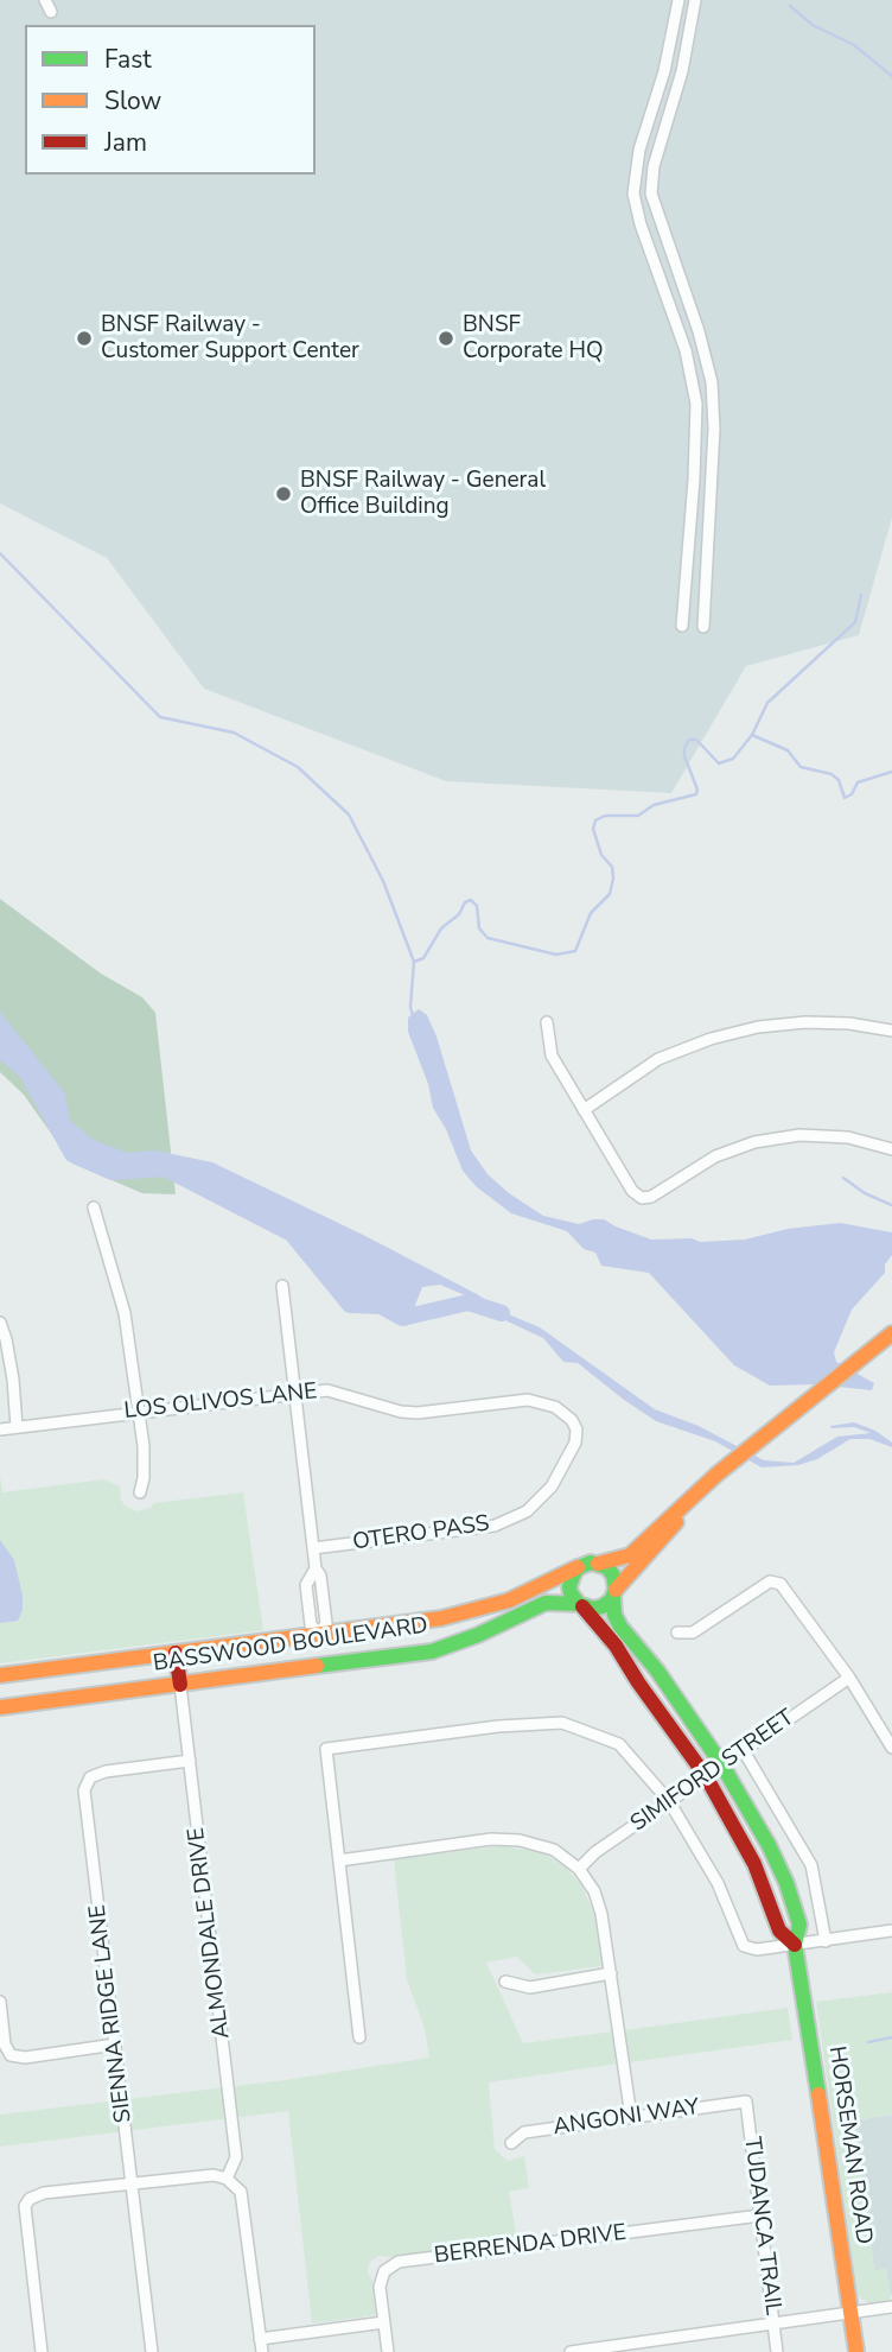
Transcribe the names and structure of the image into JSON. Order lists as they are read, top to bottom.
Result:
{
  "streets": {
    "main road": ["BASSWOOD BOULEVARD", "HORSEMAN ROAD"],
    "street": [
      "LOS OLIVOS LANE",
      "OTERO PASS",
      "SIMIFORD STREET",
      "ALMONDALE DRIVE",
      "SIENNA RIDGE LANE",
      "ANGONI WAY",
      "TUDANCA TRAIL",
      "BERRENDA DRIVE"
    ]
  },
  "crossings": [
    ["LOS OLIVOS LANE", "OTERO PASS"],
    ["BASSWOOD BOULEVARD", "ALMONDALE DRIVE"],
    ["BASSWOOD BOULEVARD", "HORSEMAN ROAD"],
    ["SIMIFORD STREET", "HORSEMAN ROAD"],
    ["ALMONDALE DRIVE", "SIENNA RIDGE LANE"],
    ["ANGONI WAY", "TUDANCA TRAIL"],
    ["TUDANCA TRAIL", "BERRENDA DRIVE"]
  ],
  "places": ["BNSF Railway - Customer Support Center", "BNSF Corporate HQ", "BNSF Railway - General Office Building"],
  "legend": ["Fast", "Slow", "Jam"]
}
